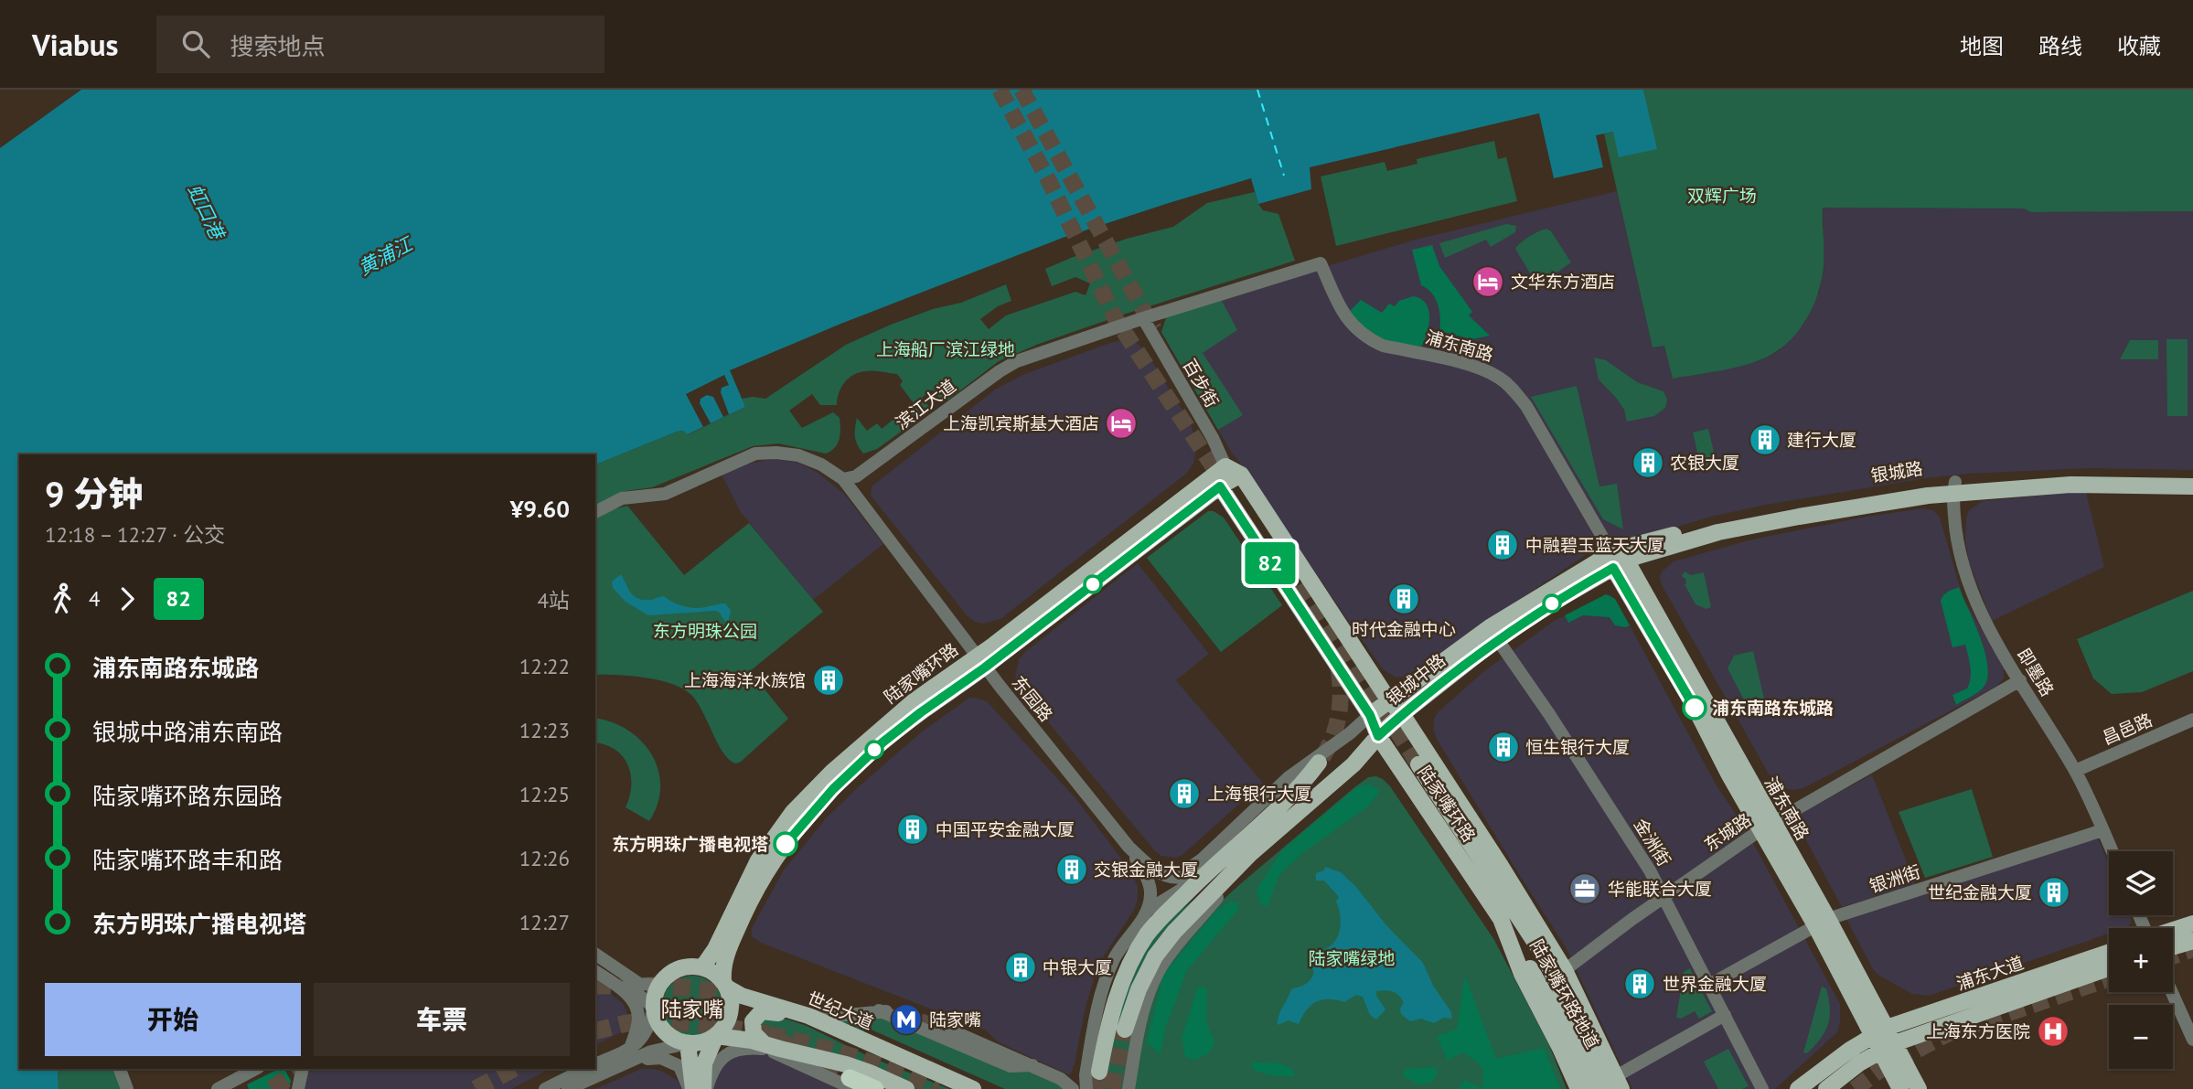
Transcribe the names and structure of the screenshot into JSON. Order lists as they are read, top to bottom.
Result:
{
  "streets": {
    "main road": [
      "浦东南路",
      "银城路",
      "陆家嘴环路",
      "银城中路",
      "浦东大道",
      "陆家嘴环路地道",
      "世纪大道"
    ],
    "street": [
      "百步街",
      "滨江大道",
      "即墨路",
      "东园路",
      "昌邑路",
      "东城路",
      "金洲街",
      "银洲街"
    ]
  },
  "crossings": [
    ["浦东南路", "滨江大道"],
    ["浦东南路", "银城路"],
    ["浦东南路", "银城中路"],
    ["浦东南路", "东城路"],
    ["浦东南路", "银洲街"],
    ["浦东南路", "浦东大道"],
    ["百步街", "滨江大道"],
    ["百步街", "陆家嘴环路"],
    ["滨江大道", "东园路"],
    ["银城路", "即墨路"],
    ["银城路", "银城中路"],
    ["即墨路", "昌邑路"],
    ["即墨路", "东城路"],
    ["即墨路", "银洲街"],
    ["陆家嘴环路", "银城中路"],
    ["陆家嘴环路", "东园路"],
    ["陆家嘴环路", "东城路"],
    ["陆家嘴环路", "陆家嘴环路地道"],
    ["陆家嘴环路", "世纪大道"],
    ["银城中路", "金洲街"],
    ["东城路", "金洲街"],
    ["金洲街", "银洲街"]
  ],
  "districts": ["陆家嘴"],
  "water": ["虹口港", "黄浦江"],
  "parks": [
    "双辉广场",
    "上海船厂滨江绿地",
    "东方明珠公园",
    "陆家嘴绿地"
  ],
  "places": {
    "hotel": ["文华东方酒店", "上海凯宾斯基大酒店"],
    "building": [
      "建行大厦",
      "农银大厦",
      "中融碧玉蓝天大厦",
      "时代金融中心",
      "上海海洋水族馆",
      "恒生银行大厦",
      "上海银行大厦",
      "中国平安金融大厦",
      "交银金融大厦",
      "世纪金融大厦",
      "中银大厦",
      "世界金融大厦"
    ],
    "other": ["浦东南路东城路", "东方明珠广播电视塔"],
    "office": ["华能联合大厦"],
    "metro station": ["陆家嘴"],
    "hospital": ["上海东方医院"]
  },
  "lines": ["bus line 82"],
  "page": {
    "header": "Viabus",
    "search": "搜索地点",
    "nav": ["地图", "路线", "收藏"],
    "on_map": "82",
    "heading": ["9 分钟", "12:18 – 12:27 · 公交", "¥9.60"],
    "legs": ["4", "82", "4站"],
    "list": [
      {
        "name": "浦东南路东城路",
        "value": "12:22"
      },
      {
        "name": "银城中路浦东南路",
        "value": "12:23"
      },
      {
        "name": "陆家嘴环路东园路",
        "value": "12:25"
      },
      {
        "name": "陆家嘴环路丰和路",
        "value": "12:26"
      },
      {
        "name": "东方明珠广播电视塔",
        "value": "12:27"
      }
    ],
    "map_buttons": ["+", "−"],
    "buttons": ["开始", "车票"]
  }
}
